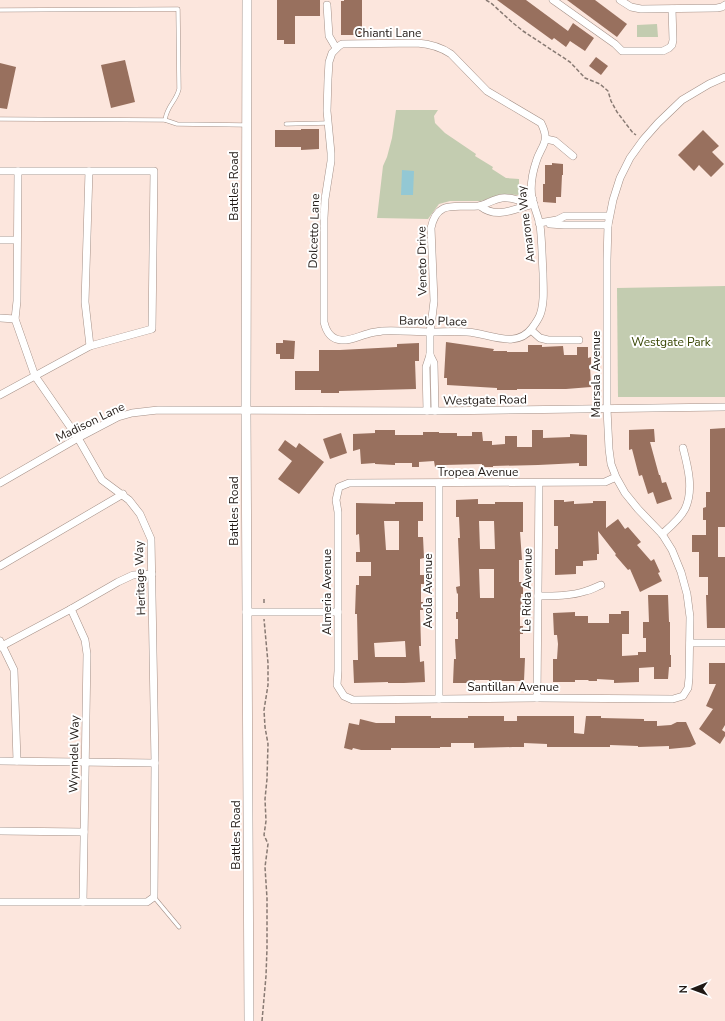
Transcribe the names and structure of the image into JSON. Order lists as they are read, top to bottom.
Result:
{
  "streets": {
    "street": [
      "Chianti Lane",
      "Battles Road",
      "Amarone Way",
      "Dolcetto Lane",
      "Veneto Drive",
      "Barolo Place",
      "Marsala Avenue",
      "Westgate Road",
      "Madison Lane",
      "Tropea Avenue",
      "Heritage Way",
      "Le Rida Avenue",
      "Avola Avenue",
      "Almeria Avenue",
      "Santillan Avenue",
      "Wynndel Way"
    ]
  },
  "crossings": [
    ["Chianti Lane", "Amarone Way"],
    ["Chianti Lane", "Dolcetto Lane"],
    ["Battles Road", "Westgate Road"],
    ["Battles Road", "Madison Lane"],
    ["Amarone Way", "Veneto Drive"],
    ["Amarone Way", "Barolo Place"],
    ["Dolcetto Lane", "Barolo Place"],
    ["Veneto Drive", "Barolo Place"],
    ["Veneto Drive", "Westgate Road"],
    ["Marsala Avenue", "Westgate Road"],
    ["Marsala Avenue", "Tropea Avenue"],
    ["Marsala Avenue", "Santillan Avenue"],
    ["Westgate Road", "Madison Lane"],
    ["Madison Lane", "Heritage Way"],
    ["Tropea Avenue", "Le Rida Avenue"],
    ["Tropea Avenue", "Avola Avenue"],
    ["Tropea Avenue", "Almeria Avenue"],
    ["Le Rida Avenue", "Santillan Avenue"],
    ["Avola Avenue", "Santillan Avenue"],
    ["Almeria Avenue", "Santillan Avenue"]
  ],
  "parks": ["Westgate Park"],
  "north": "left"
}
